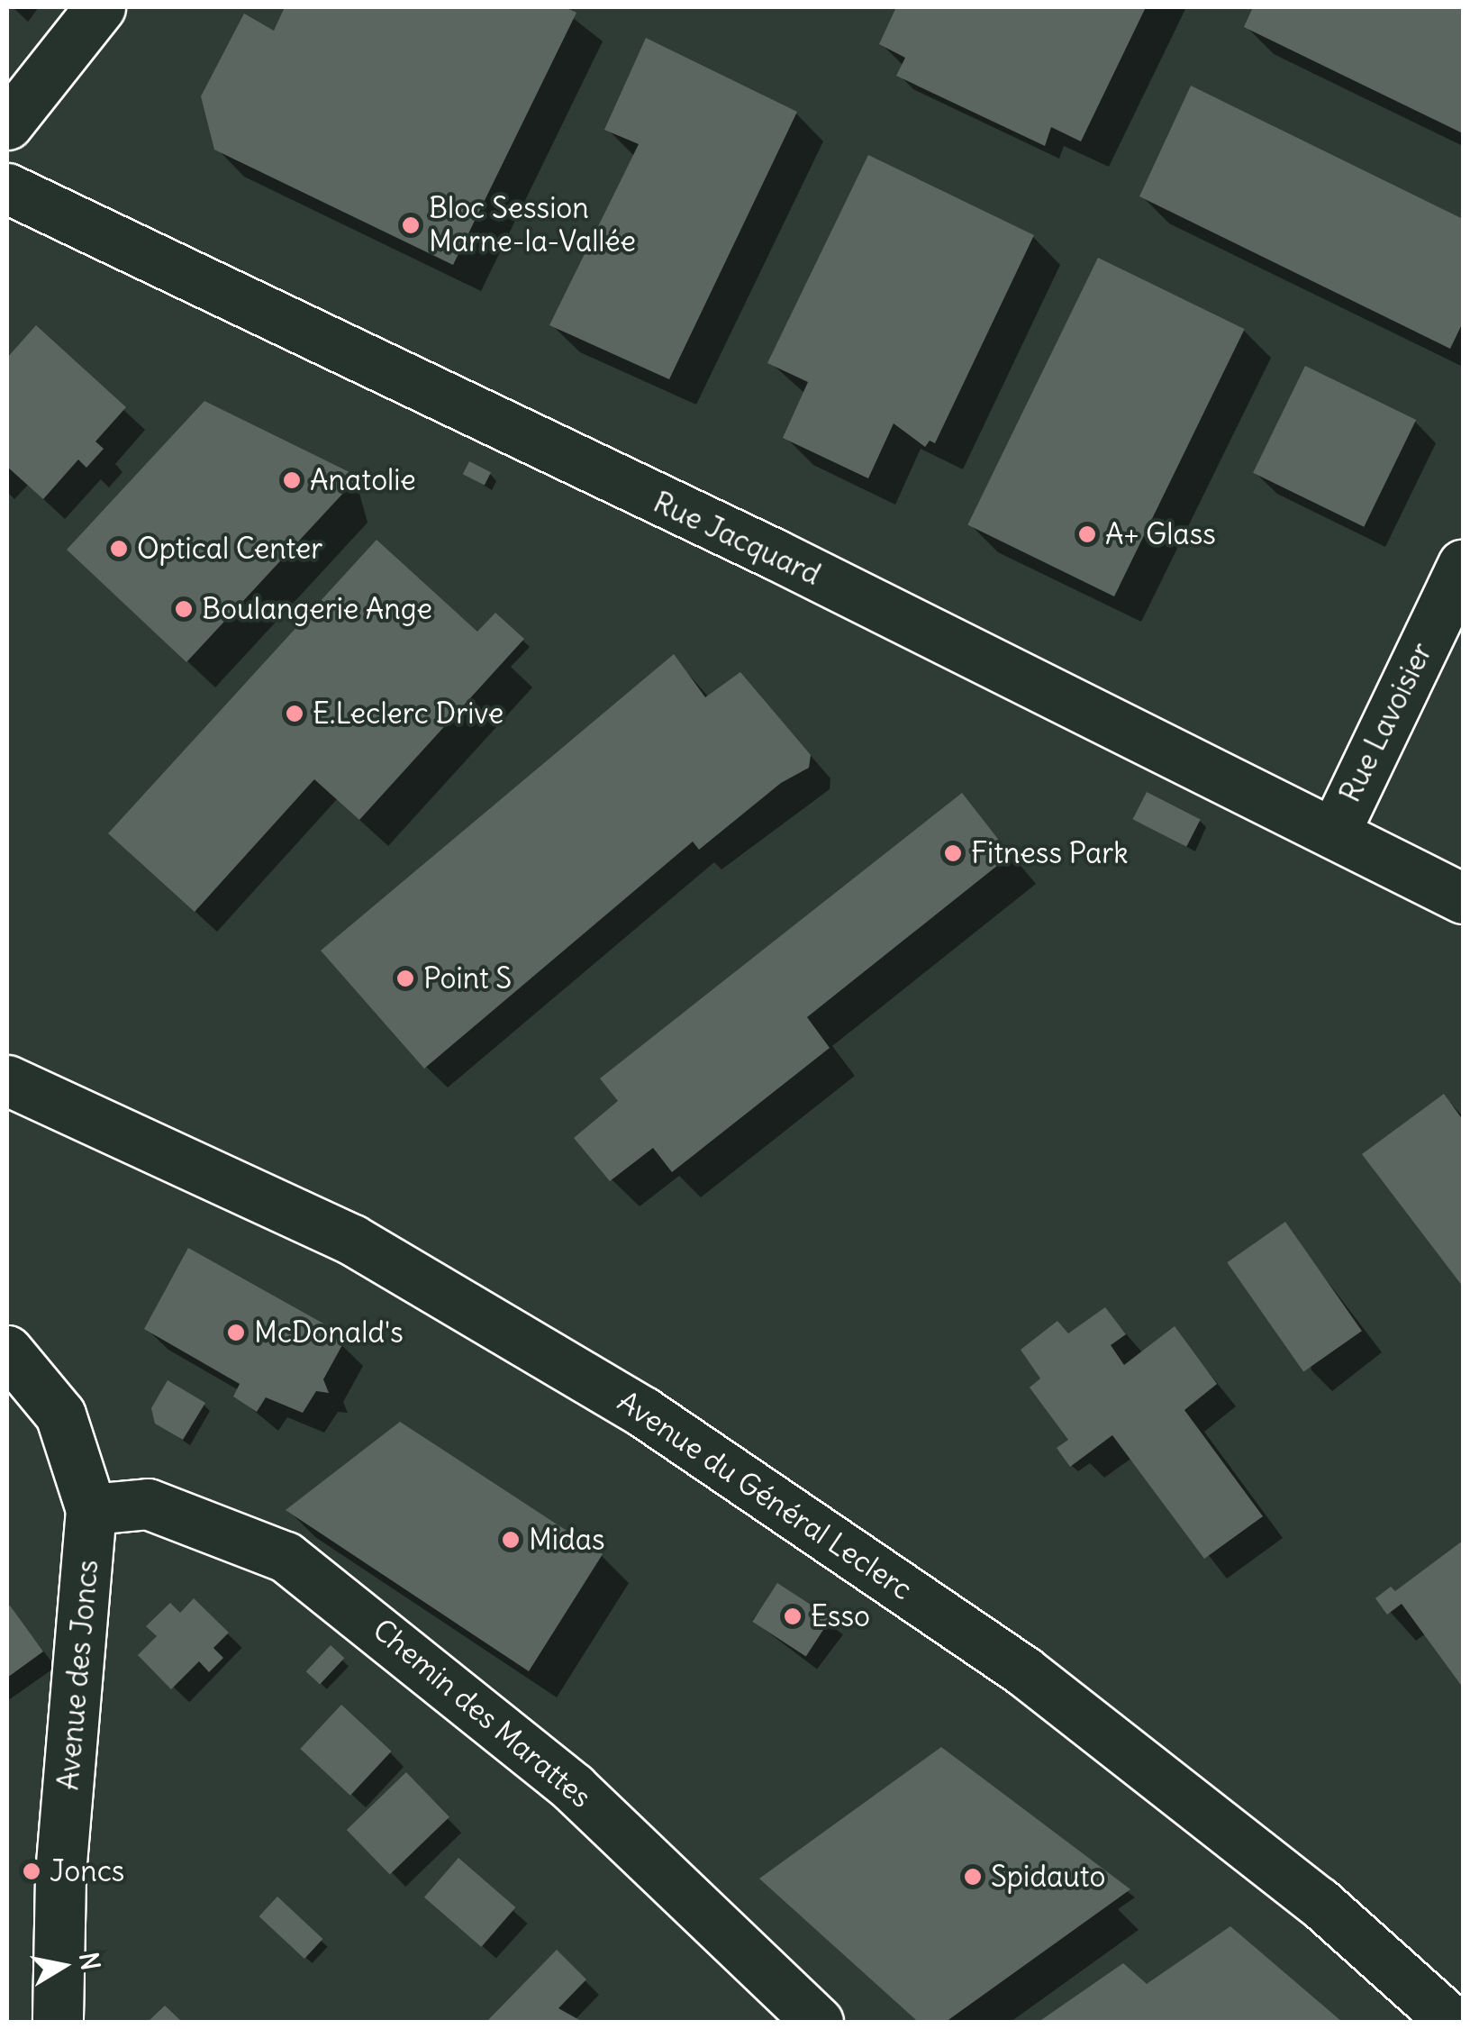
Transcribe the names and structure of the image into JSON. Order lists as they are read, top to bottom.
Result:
{
  "streets": {
    "street": [
      "Rue Jacquard",
      "Rue Lavoisier",
      "Avenue du Général Leclerc",
      "Avenue des Joncs",
      "Chemin des Marattes"
    ]
  },
  "crossings": [
    ["Rue Jacquard", "Rue Lavoisier"],
    ["Avenue des Joncs", "Chemin des Marattes"]
  ],
  "places": [
    "Bloc Session Marne-la-Vallée",
    "Anatolie",
    "A+ Glass",
    "Optical Center",
    "Boulangerie Ange",
    "E.Leclerc Drive",
    "Fitness Park",
    "Point S",
    "McDonald's",
    "Midas",
    "Esso",
    "Joncs",
    "Spidauto"
  ],
  "north": "right"
}
